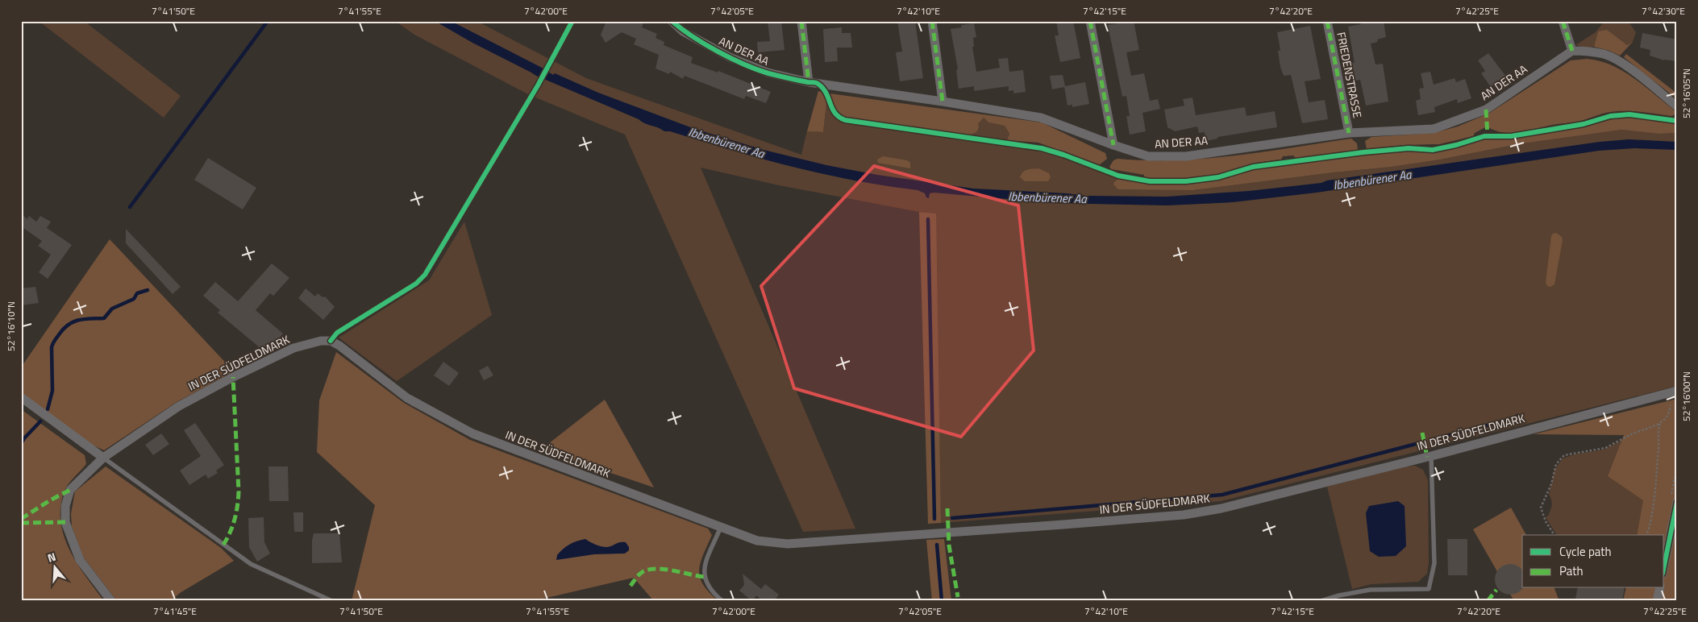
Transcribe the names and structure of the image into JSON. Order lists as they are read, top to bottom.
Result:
{
  "streets": {
    "street": ["AN DER AA", "FRIEDENSTRASSE", "IN DER SÜDFELDMARK"]
  },
  "crossings": [
    ["AN DER AA", "FRIEDENSTRASSE"]
  ],
  "water": ["Ibbenbürener Aa"],
  "legend": ["Cycle path", "Path"],
  "north": "top",
  "coordinates": [
    "7°41'50\"E",
    "7°41'55\"E",
    "7°42'00\"E",
    "7°42'05\"E",
    "7°42'10\"E",
    "7°42'15\"E",
    "7°42'20\"E",
    "7°42'25\"E",
    "7°42'30\"E",
    "52°16'05\"N",
    "52°16'10\"N",
    "52°16'00\"N",
    "7°41'45\"E"
  ]
}
